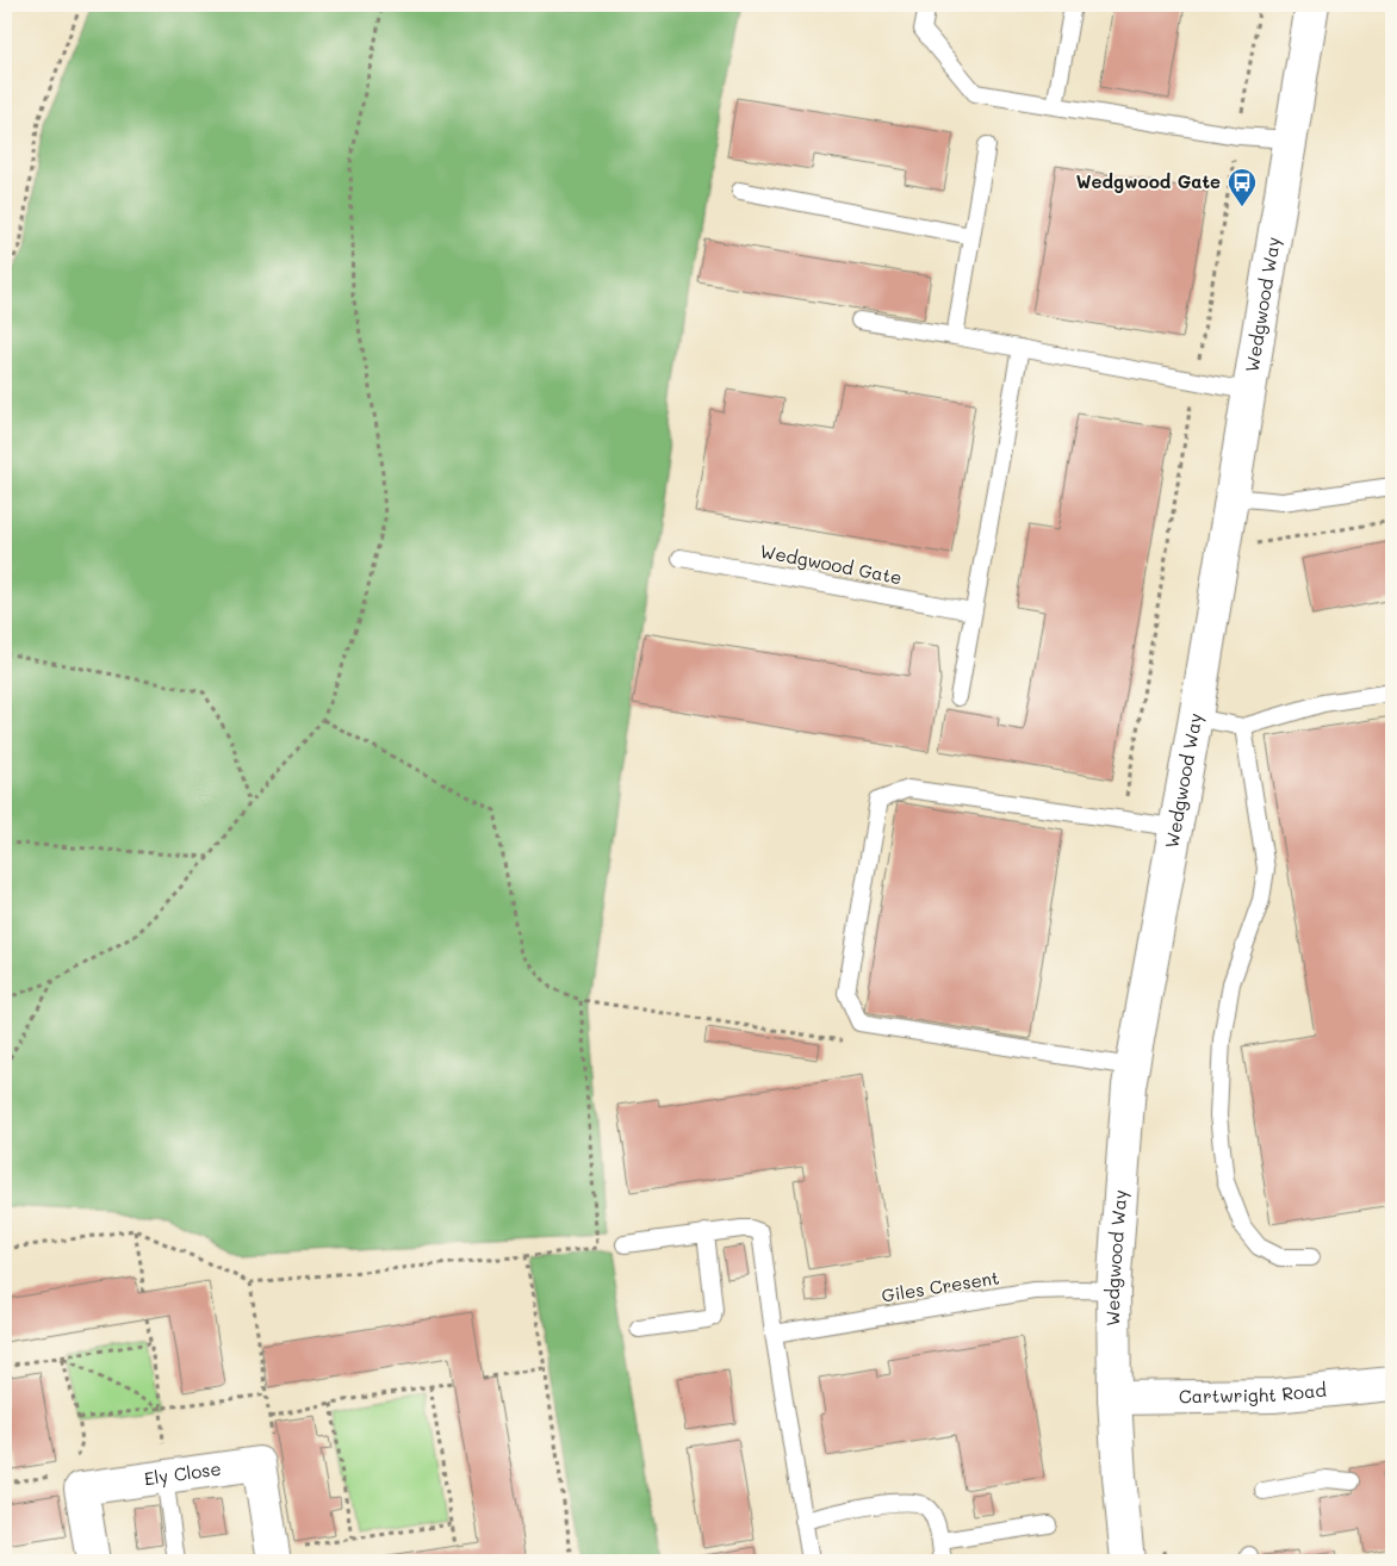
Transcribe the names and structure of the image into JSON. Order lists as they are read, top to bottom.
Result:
{
  "streets": {
    "street": ["Wedgwood Way", "Cartwright Road", "Ely Close"],
    "lane": ["Wedgwood Gate", "Giles Cresent"]
  },
  "crossings": [
    ["Wedgwood Way", "Giles Cresent"],
    ["Wedgwood Way", "Cartwright Road"]
  ],
  "places": {
    "bus stop": ["Wedgwood Gate"]
  }
}
